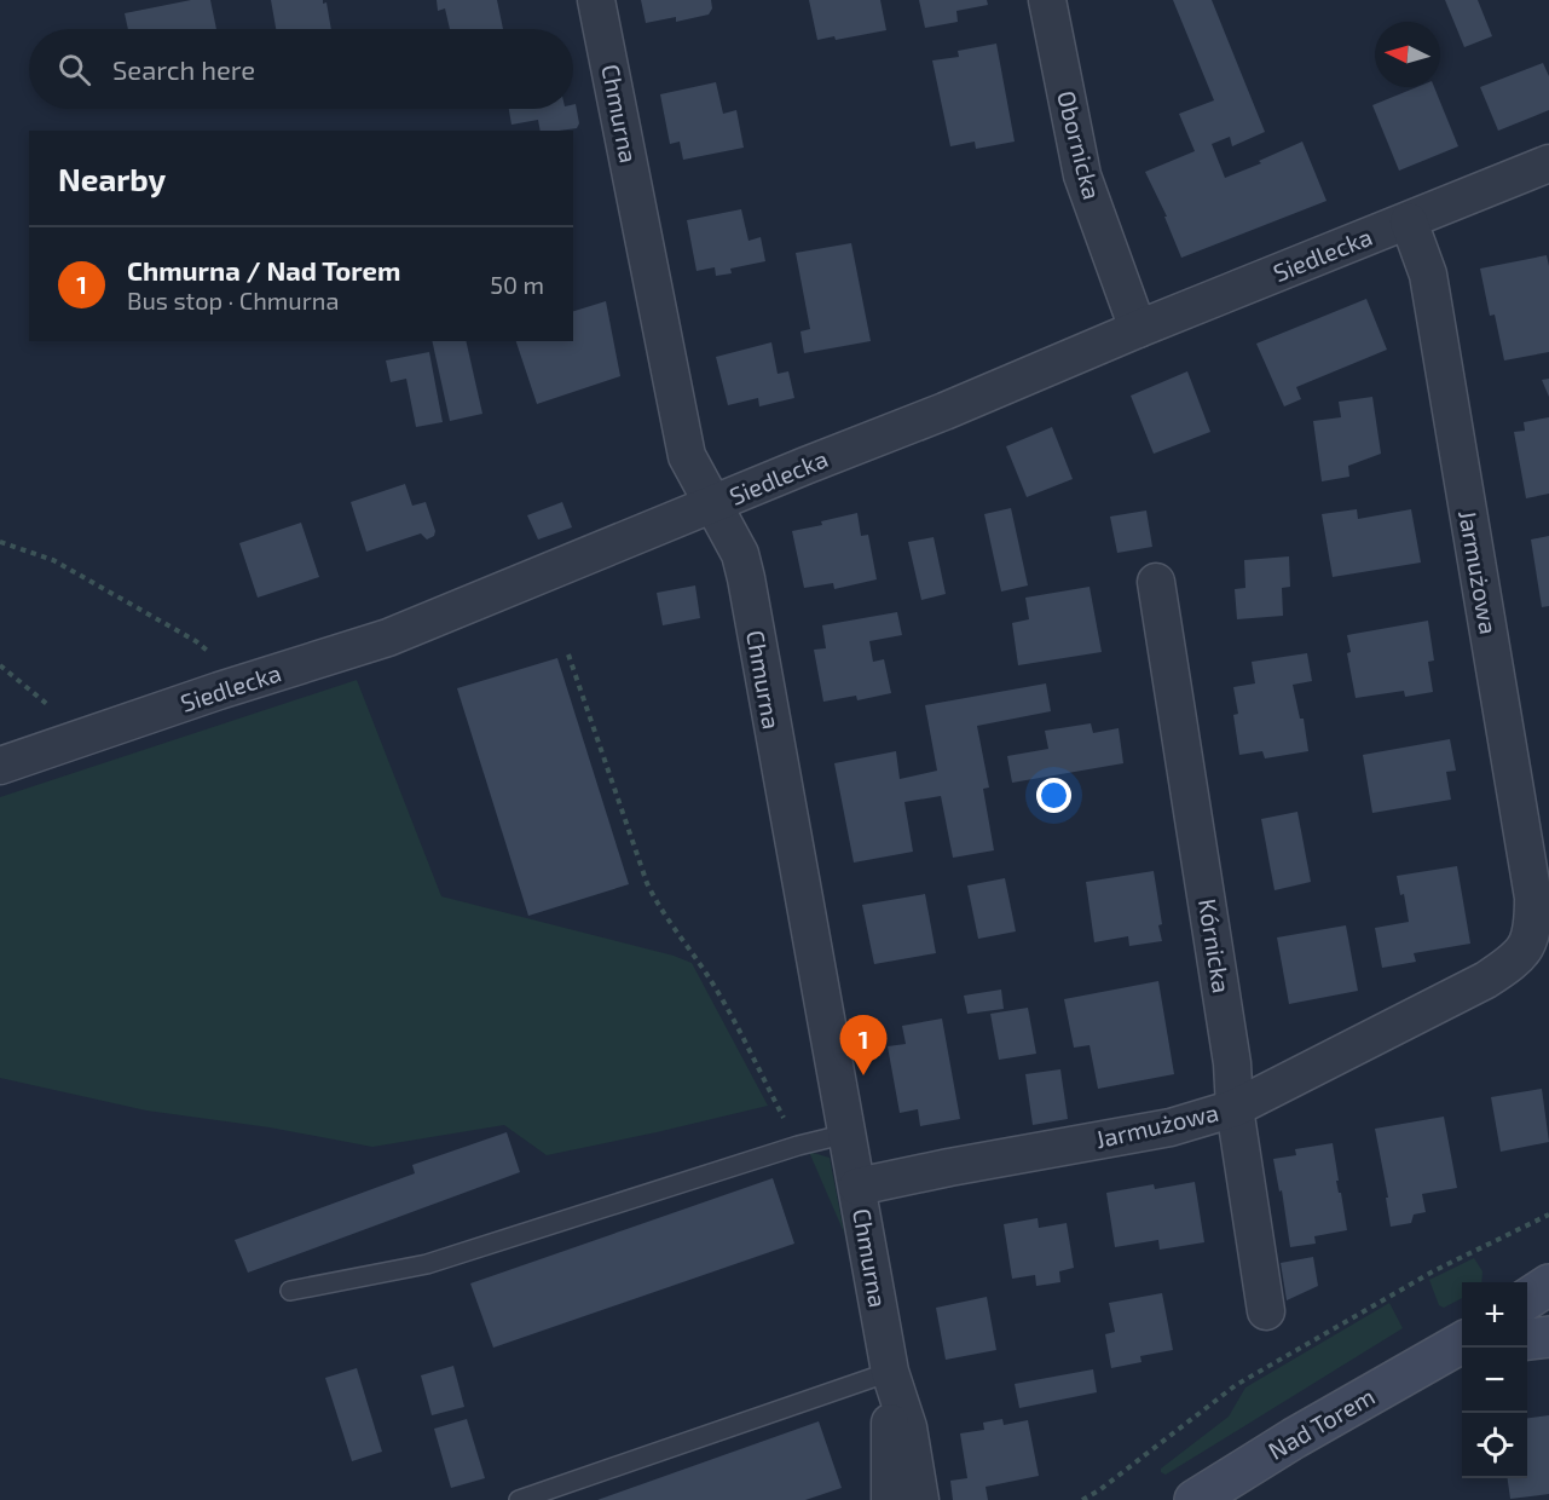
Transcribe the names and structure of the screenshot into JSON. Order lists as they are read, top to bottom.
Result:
{
  "streets": {
    "main road": ["Nad Torem"],
    "street": [
      "Chmurna",
      "Obornicka",
      "Siedlecka",
      "Jarmużowa",
      "Kórnicka"
    ]
  },
  "crossings": [
    ["Chmurna", "Siedlecka"],
    ["Chmurna", "Jarmużowa"],
    ["Obornicka", "Siedlecka"],
    ["Siedlecka", "Jarmużowa"],
    ["Jarmużowa", "Kórnicka"]
  ],
  "north": "left",
  "page": {
    "search": "Search here",
    "heading": "Nearby",
    "list": [
      {
        "mark": "1",
        "name": "Chmurna / Nad Torem",
        "note": "Bus stop · Chmurna",
        "value": "50 m"
      }
    ],
    "pins": "1",
    "map_buttons": ["+", "−"]
  }
}
